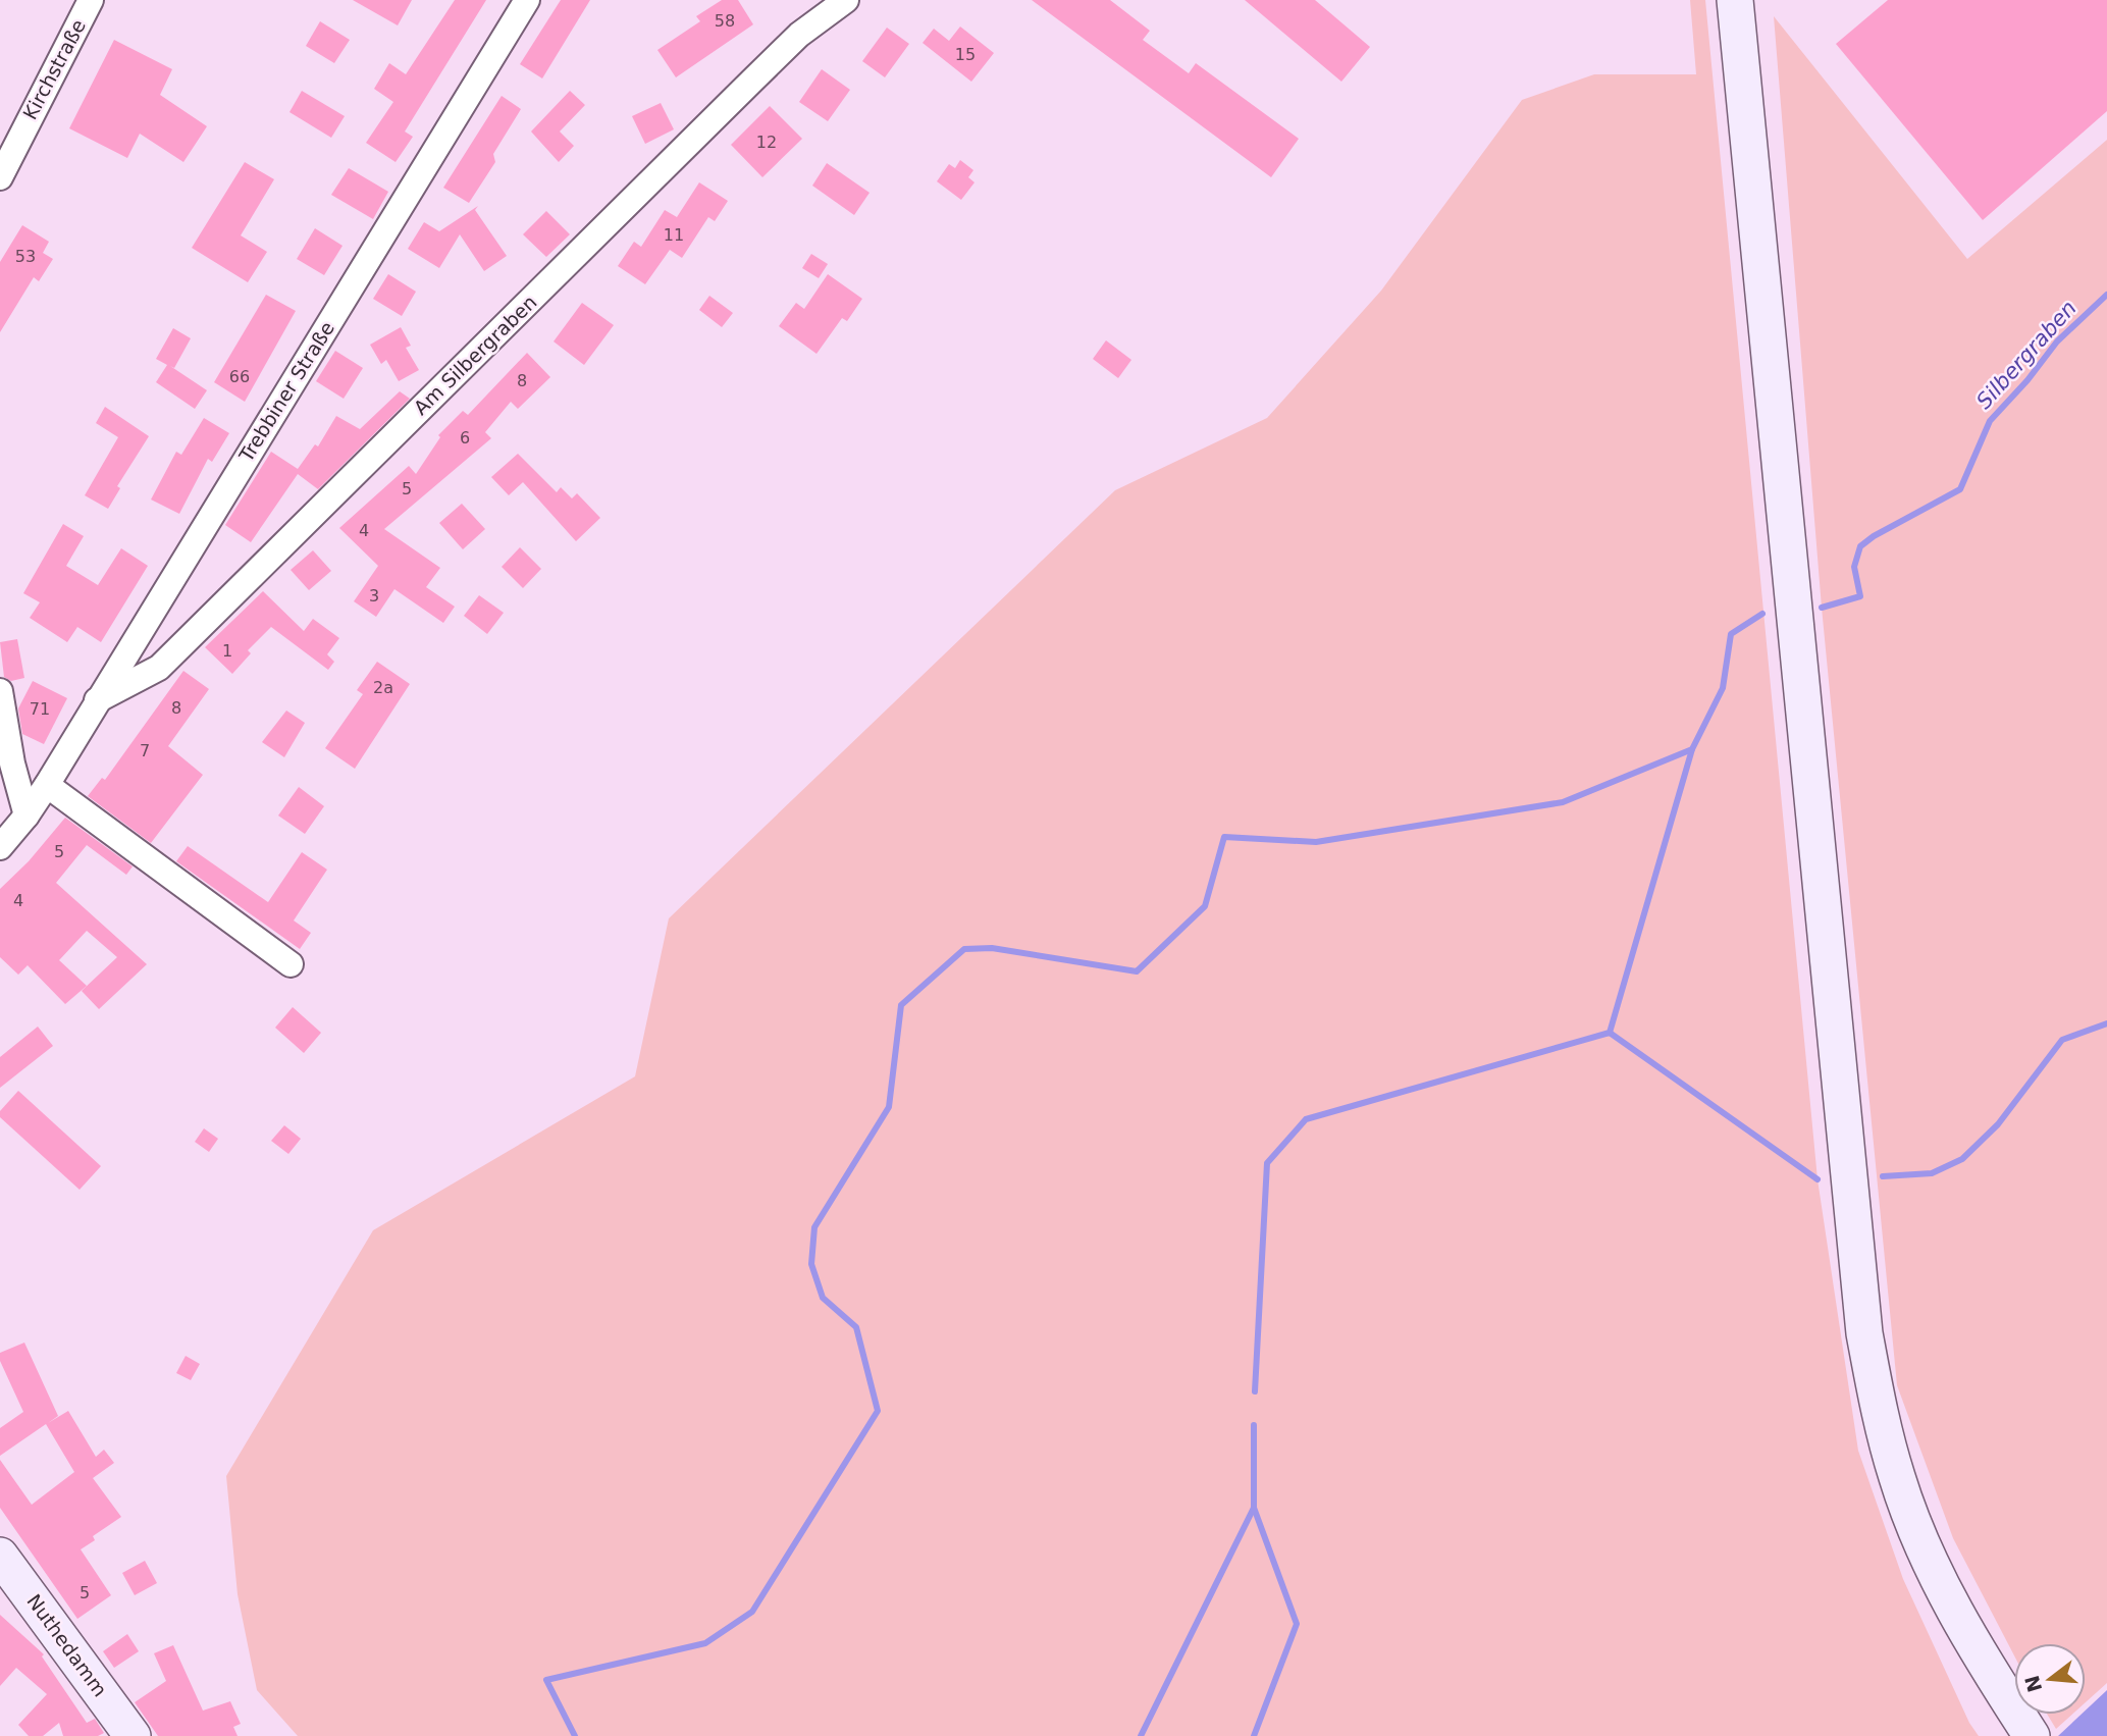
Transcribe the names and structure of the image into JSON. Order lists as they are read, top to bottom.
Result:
{
  "streets": {
    "main road": ["Nuthedamm"],
    "street": ["Kirchstraße", "Am Silbergraben", "Trebbiner Straße"]
  },
  "crossings": [
    ["Am Silbergraben", "Trebbiner Straße"]
  ],
  "water": ["Silbergraben"],
  "house_numbers": [
    "58",
    "15",
    "12",
    "11",
    "53",
    "66",
    "8",
    "6",
    "5",
    "4",
    "3",
    "1",
    "2a",
    "8",
    "71",
    "7",
    "5",
    "4",
    "5"
  ],
  "north": "left"
}
